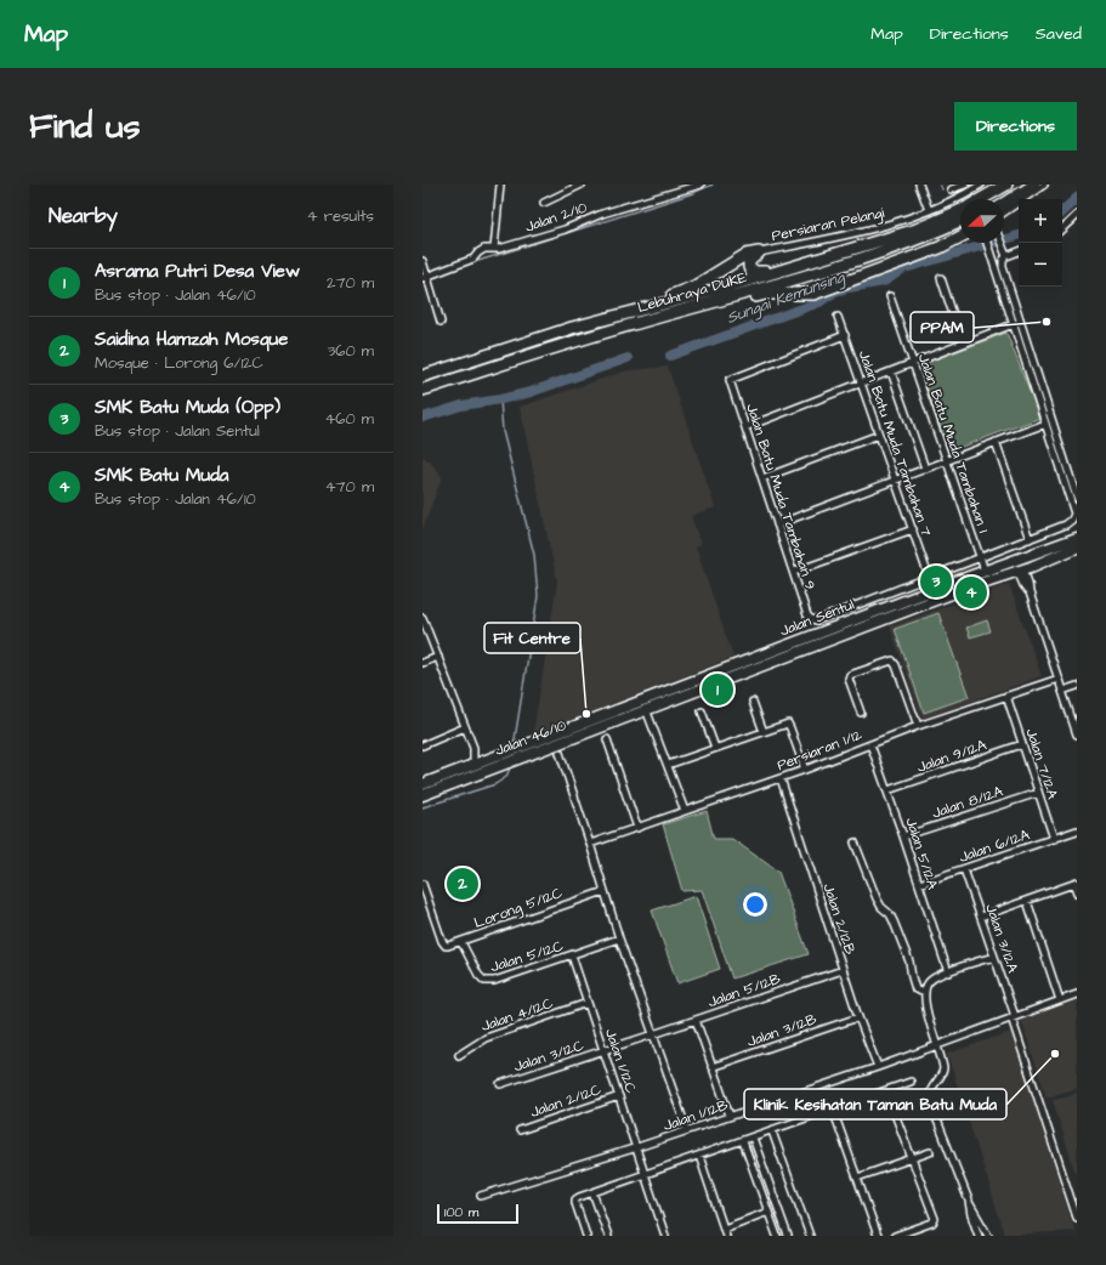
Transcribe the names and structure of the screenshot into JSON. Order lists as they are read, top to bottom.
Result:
{
  "streets": {
    "highway": ["Lebuhraya DUKE"],
    "main road": ["Jalan Sentul", "Jalan 46/10"],
    "street": [
      "Jalan 2/10",
      "Persiaran Pelangi",
      "Jalan Batu Muda Tambahan 7",
      "Jalan Batu Muda Tambahan 1",
      "Jalan Batu Muda Tambahan 9",
      "Persiaran 1/12",
      "Jalan 9/12A",
      "Jalan 7/12A",
      "Jalan 8/12A",
      "Jalan 6/12A",
      "Jalan 5/12A",
      "Lorong 5/12C",
      "Jalan 2/12B",
      "Jalan 3/12A",
      "Jalan 5/12C",
      "Jalan 5/12B",
      "Jalan 4/12C",
      "Jalan 3/12B",
      "Jalan 3/12C",
      "Jalan 1/12C",
      "Jalan 2/12C",
      "Jalan 1/12B"
    ]
  },
  "crossings": [
    ["Jalan Batu Muda Tambahan 7", "Jalan Batu Muda Tambahan 9"],
    ["Jalan Batu Muda Tambahan 1", "Jalan Sentul"],
    ["Jalan Sentul", "Jalan 46/10"],
    ["Persiaran 1/12", "Jalan 7/12A"],
    ["Persiaran 1/12", "Jalan 5/12A"],
    ["Persiaran 1/12", "Jalan 2/12B"],
    ["Jalan 9/12A", "Jalan 7/12A"],
    ["Jalan 9/12A", "Jalan 5/12A"],
    ["Jalan 7/12A", "Jalan 8/12A"],
    ["Jalan 7/12A", "Jalan 6/12A"],
    ["Jalan 8/12A", "Jalan 5/12A"],
    ["Jalan 6/12A", "Jalan 5/12A"],
    ["Jalan 6/12A", "Jalan 3/12A"],
    ["Lorong 5/12C", "Jalan 5/12C"],
    ["Jalan 2/12B", "Jalan 5/12B"],
    ["Jalan 2/12B", "Jalan 3/12B"],
    ["Jalan 2/12B", "Jalan 1/12B"],
    ["Jalan 3/12A", "Jalan 1/12B"],
    ["Jalan 5/12C", "Jalan 1/12C"],
    ["Jalan 5/12B", "Jalan 3/12C"],
    ["Jalan 5/12B", "Jalan 1/12C"],
    ["Jalan 4/12C", "Jalan 1/12C"],
    ["Jalan 3/12C", "Jalan 1/12C"],
    ["Jalan 1/12C", "Jalan 2/12C"],
    ["Jalan 1/12C", "Jalan 1/12B"]
  ],
  "water": ["Sungai Kemunsing"],
  "places": ["PPAM", "Fit Centre", "Klinik Kesihatan Taman Batu Muda"],
  "scale_bar": "100 m",
  "north": "left",
  "page": {
    "header": "Map",
    "nav": ["Map", "Directions", "Saved"],
    "buttons": "Directions",
    "title": "Find us",
    "heading": ["Nearby", "4 results"],
    "map_buttons": ["+", "−"],
    "list": [
      {
        "mark": "1",
        "name": "Asrama Putri Desa View",
        "note": "Bus stop · Jalan 46/10",
        "value": "270 m"
      },
      {
        "mark": "2",
        "name": "Saidina Hamzah Mosque",
        "note": "Mosque · Lorong 6/12C",
        "value": "360 m"
      },
      {
        "mark": "3",
        "name": "SMK Batu Muda (Opp)",
        "note": "Bus stop · Jalan Sentul",
        "value": "460 m"
      },
      {
        "mark": "4",
        "name": "SMK Batu Muda",
        "note": "Bus stop · Jalan 46/10",
        "value": "470 m"
      }
    ],
    "pins": [
      "3",
      "4",
      "1",
      "2"
    ],
    "scale": "100 m"
  }
}
